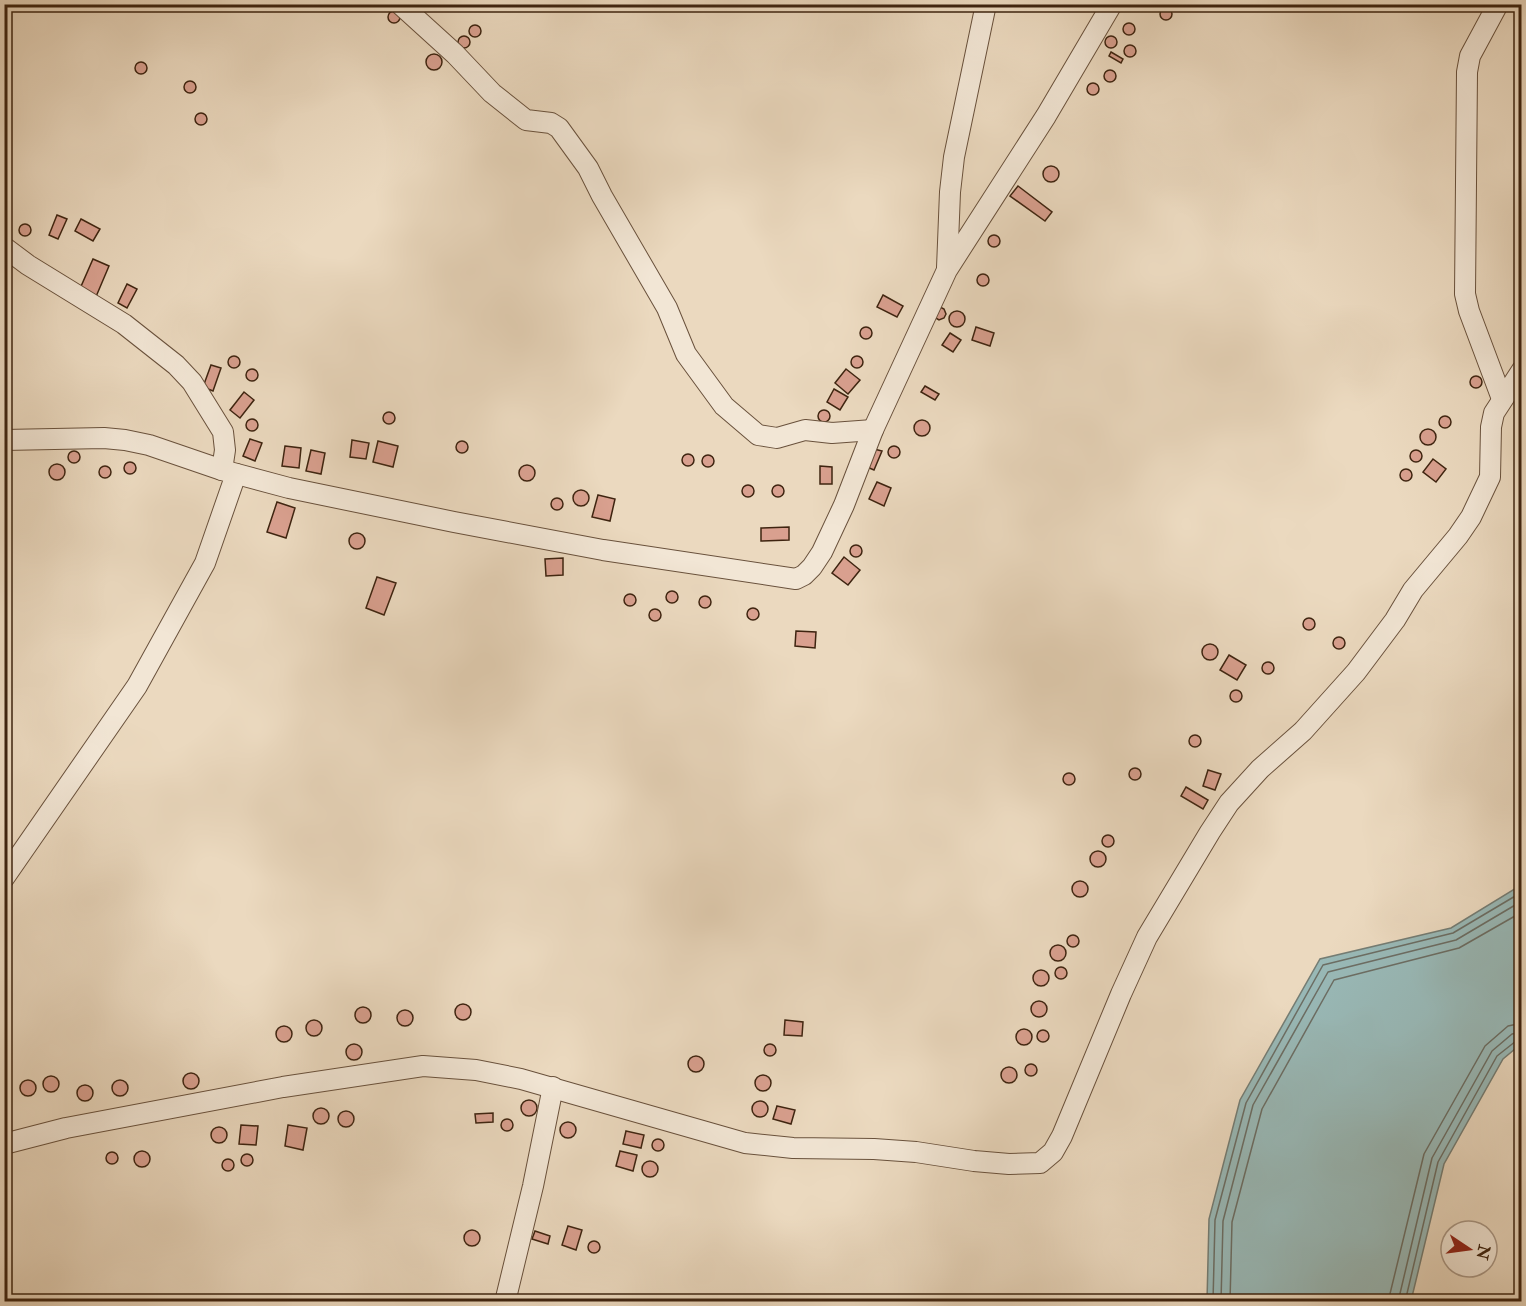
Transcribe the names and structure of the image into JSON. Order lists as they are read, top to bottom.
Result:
{
  "north": "right"
}
